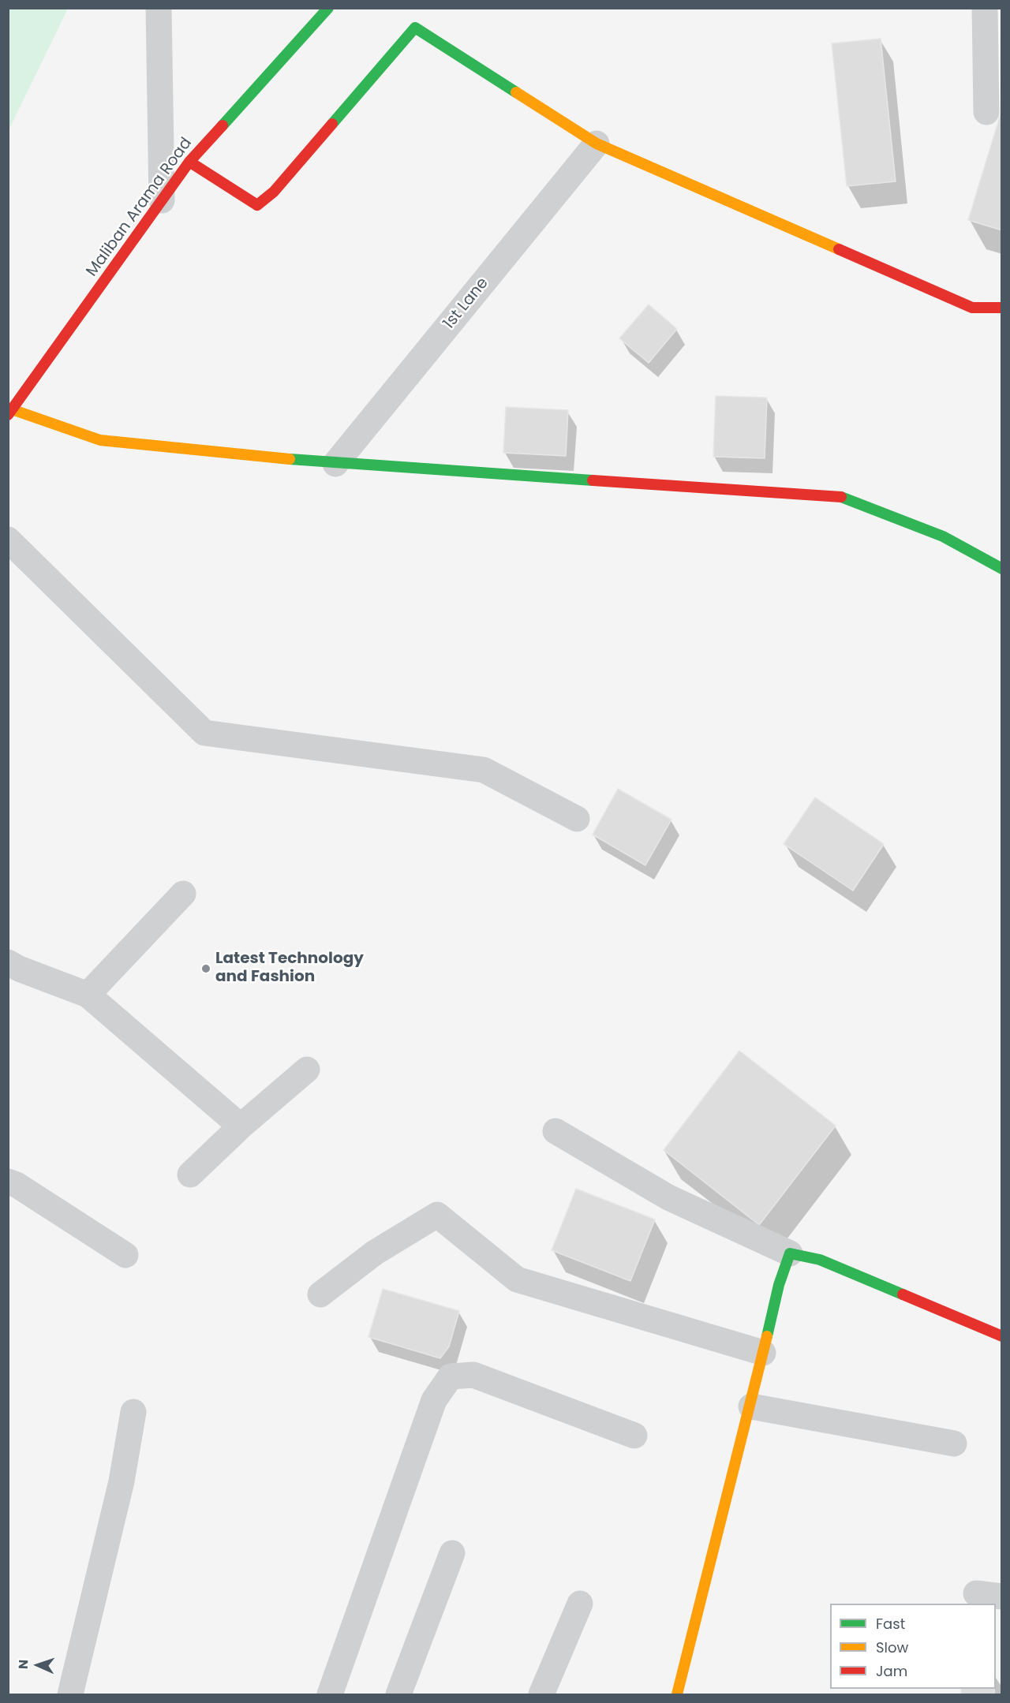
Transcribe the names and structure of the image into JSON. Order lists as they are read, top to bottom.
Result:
{
  "streets": {
    "street": ["Maliban Arama Road", "1st Lane"]
  },
  "places": ["Latest Technology and Fashion"],
  "legend": ["Fast", "Slow", "Jam"],
  "north": "left"
}
